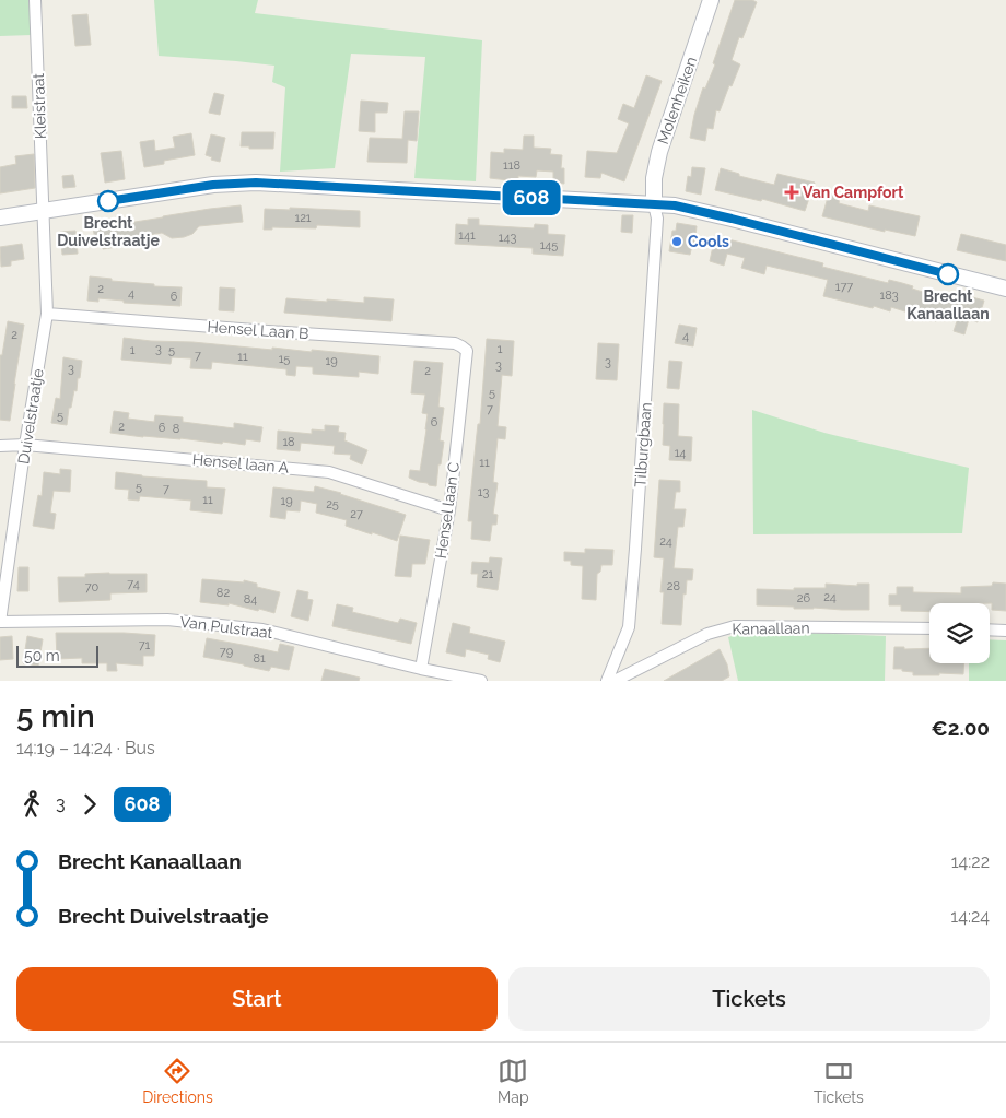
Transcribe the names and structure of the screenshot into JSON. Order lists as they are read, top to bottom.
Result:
{
  "streets": {
    "main road": ["Molenheiken"],
    "street": [
      "Kleistraat",
      "Hensel Laan B",
      "Duivelstraatje",
      "Tilburgbaan",
      "Hensel laan A",
      "Hensel laan C",
      "Van Pulstraat",
      "Kanaallaan"
    ]
  },
  "crossings": [
    ["Molenheiken", "Tilburgbaan"],
    ["Kleistraat", "Duivelstraatje"],
    ["Hensel Laan B", "Duivelstraatje"],
    ["Hensel Laan B", "Hensel laan C"],
    ["Duivelstraatje", "Hensel laan A"],
    ["Duivelstraatje", "Van Pulstraat"],
    ["Hensel laan A", "Hensel laan C"],
    ["Hensel laan C", "Van Pulstraat"]
  ],
  "places": {
    "health": ["Van Campfort"],
    "other": ["Brecht Duivelstraatje", "Cools", "Brecht Kanaallaan"]
  },
  "lines": ["bus line 608"],
  "house_numbers": [
    "118",
    "121",
    "141",
    "143",
    "145",
    "177",
    "2",
    "4",
    "183",
    "6",
    "2",
    "4",
    "3",
    "1",
    "1",
    "5",
    "7",
    "11",
    "15",
    "19",
    "3",
    "3",
    "3",
    "2",
    "5",
    "7",
    "5",
    "6",
    "2",
    "6",
    "8",
    "18",
    "14",
    "11",
    "5",
    "7",
    "13",
    "11",
    "19",
    "25",
    "27",
    "24",
    "21",
    "74",
    "28",
    "70",
    "82",
    "24",
    "26",
    "84",
    "71",
    "79",
    "81"
  ],
  "scale_bar": "50 m",
  "page": {
    "on_map": "608",
    "scale": "50 m",
    "heading": ["5 min", "14:19 – 14:24 · Bus", "€2.00"],
    "legs": ["3", "608"],
    "list": [
      {
        "name": "Brecht Kanaallaan",
        "value": "14:22"
      },
      {
        "name": "Brecht Duivelstraatje",
        "value": "14:24"
      }
    ],
    "buttons": ["Start", "Tickets"],
    "tabs": ["Directions", "Map", "Tickets"]
  }
}
